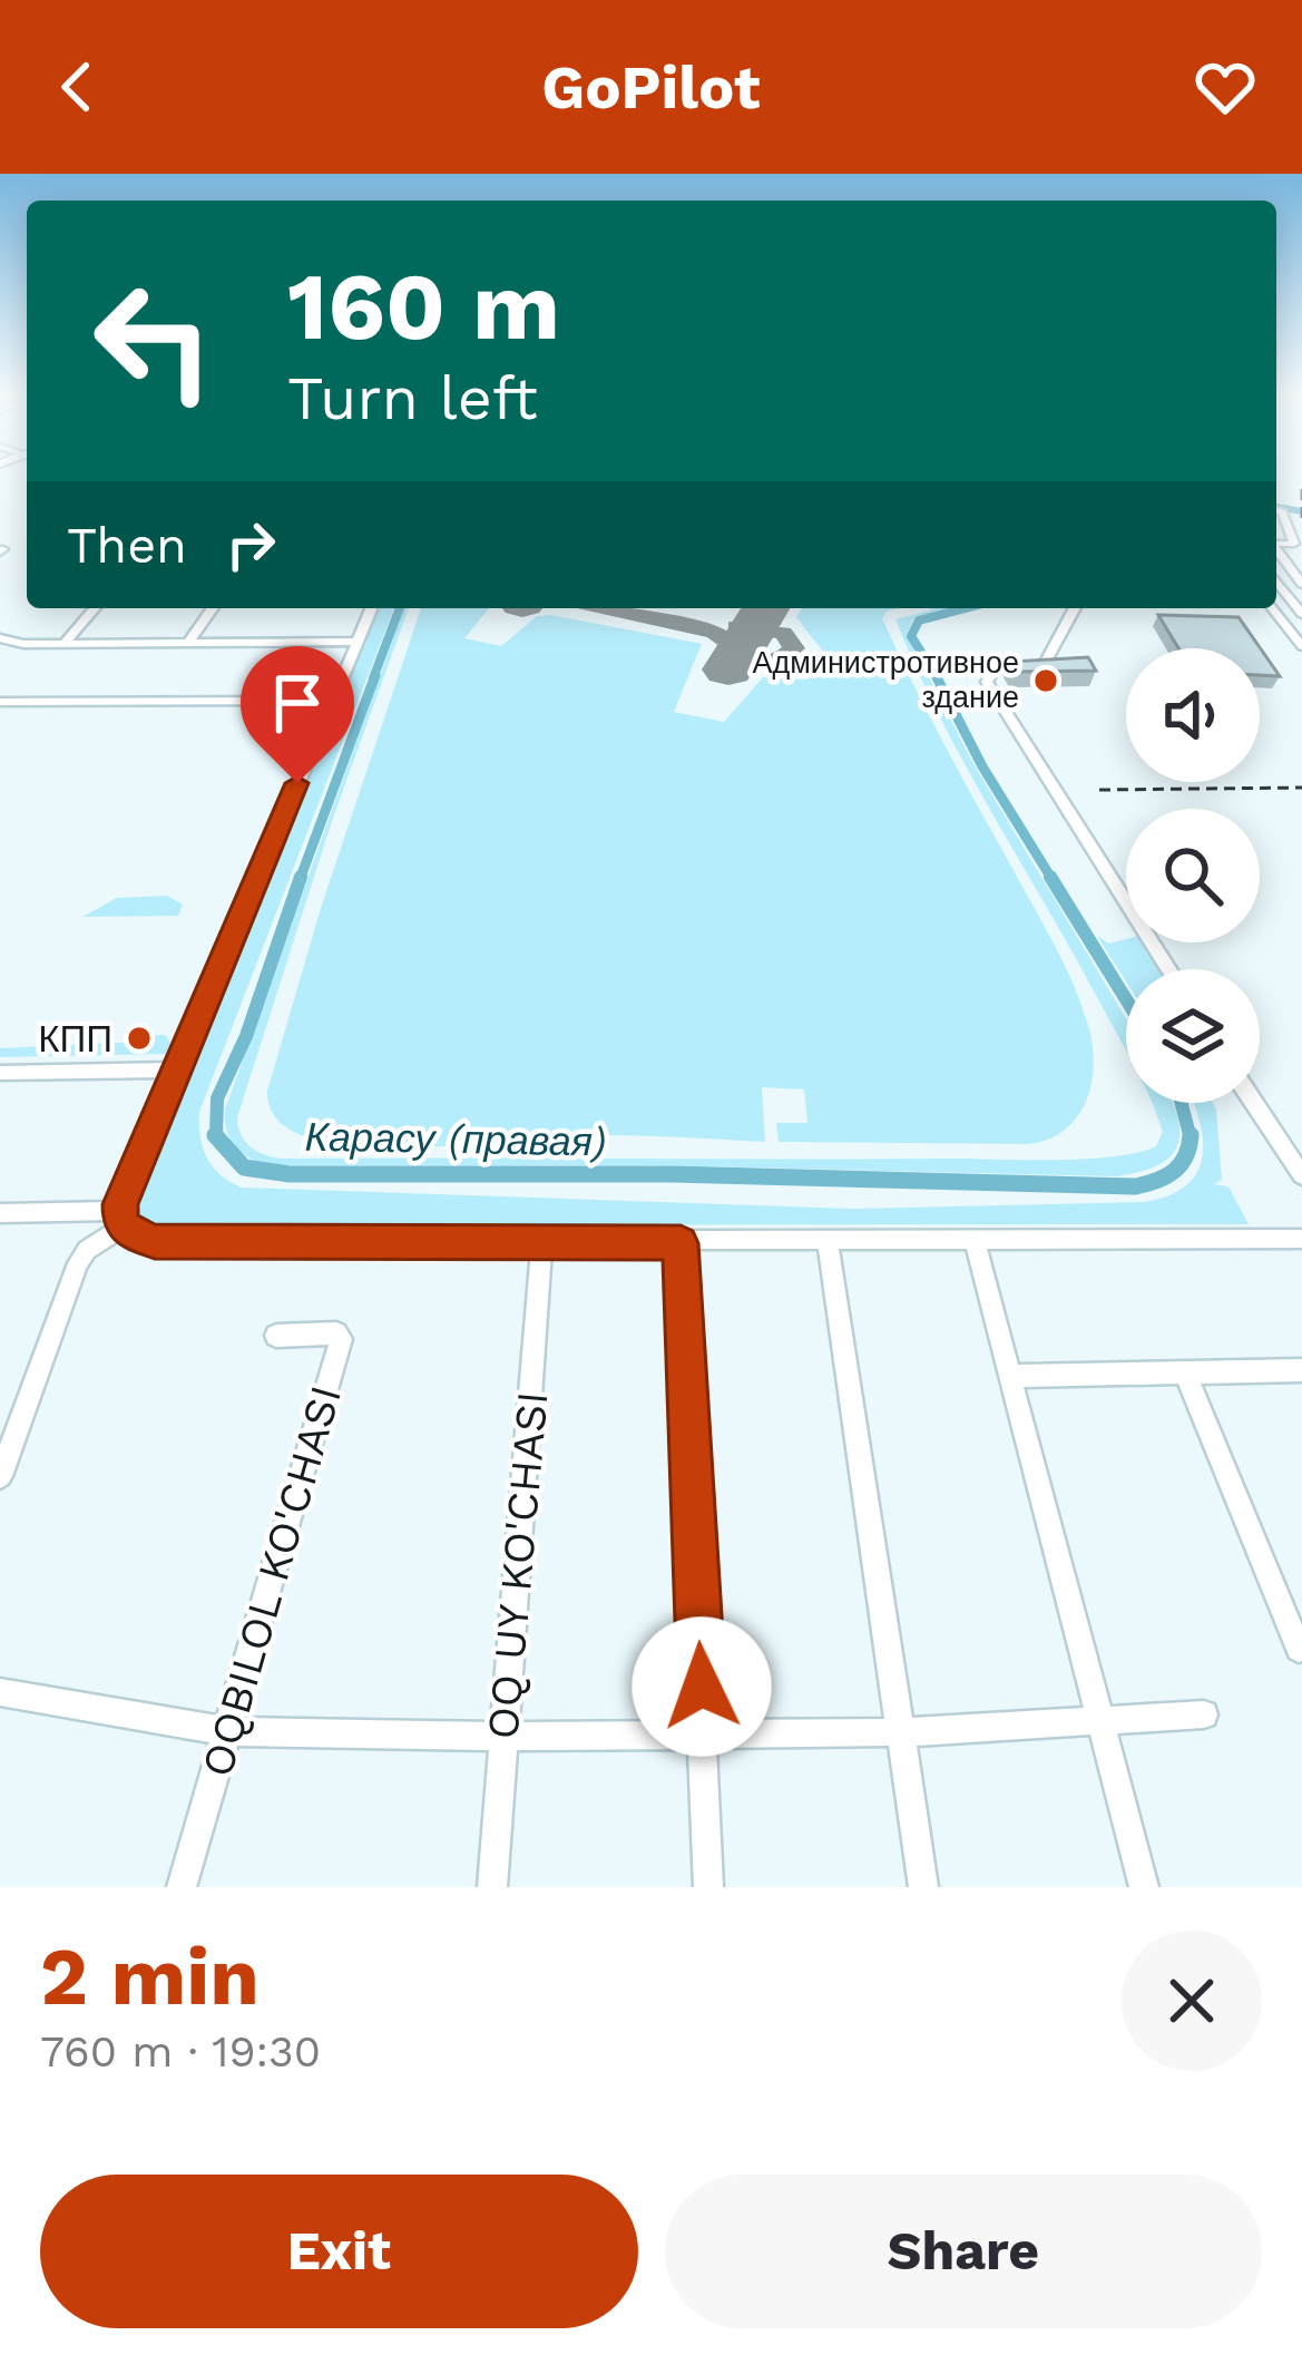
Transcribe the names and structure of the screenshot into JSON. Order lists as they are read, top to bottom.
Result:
{
  "streets": {
    "street": ["OQ UY KO'CHASI", "OQBILOL KO'CHASI"]
  },
  "water": ["Карасу (правая)"],
  "places": ["Администротивное здание", "КПП"],
  "page": {
    "header": "GoPilot",
    "turn": ["160 m", "Turn left"],
    "then": "Then",
    "heading": ["2 min", "760 m · 19:30"],
    "buttons": ["Exit", "Share"]
  }
}
